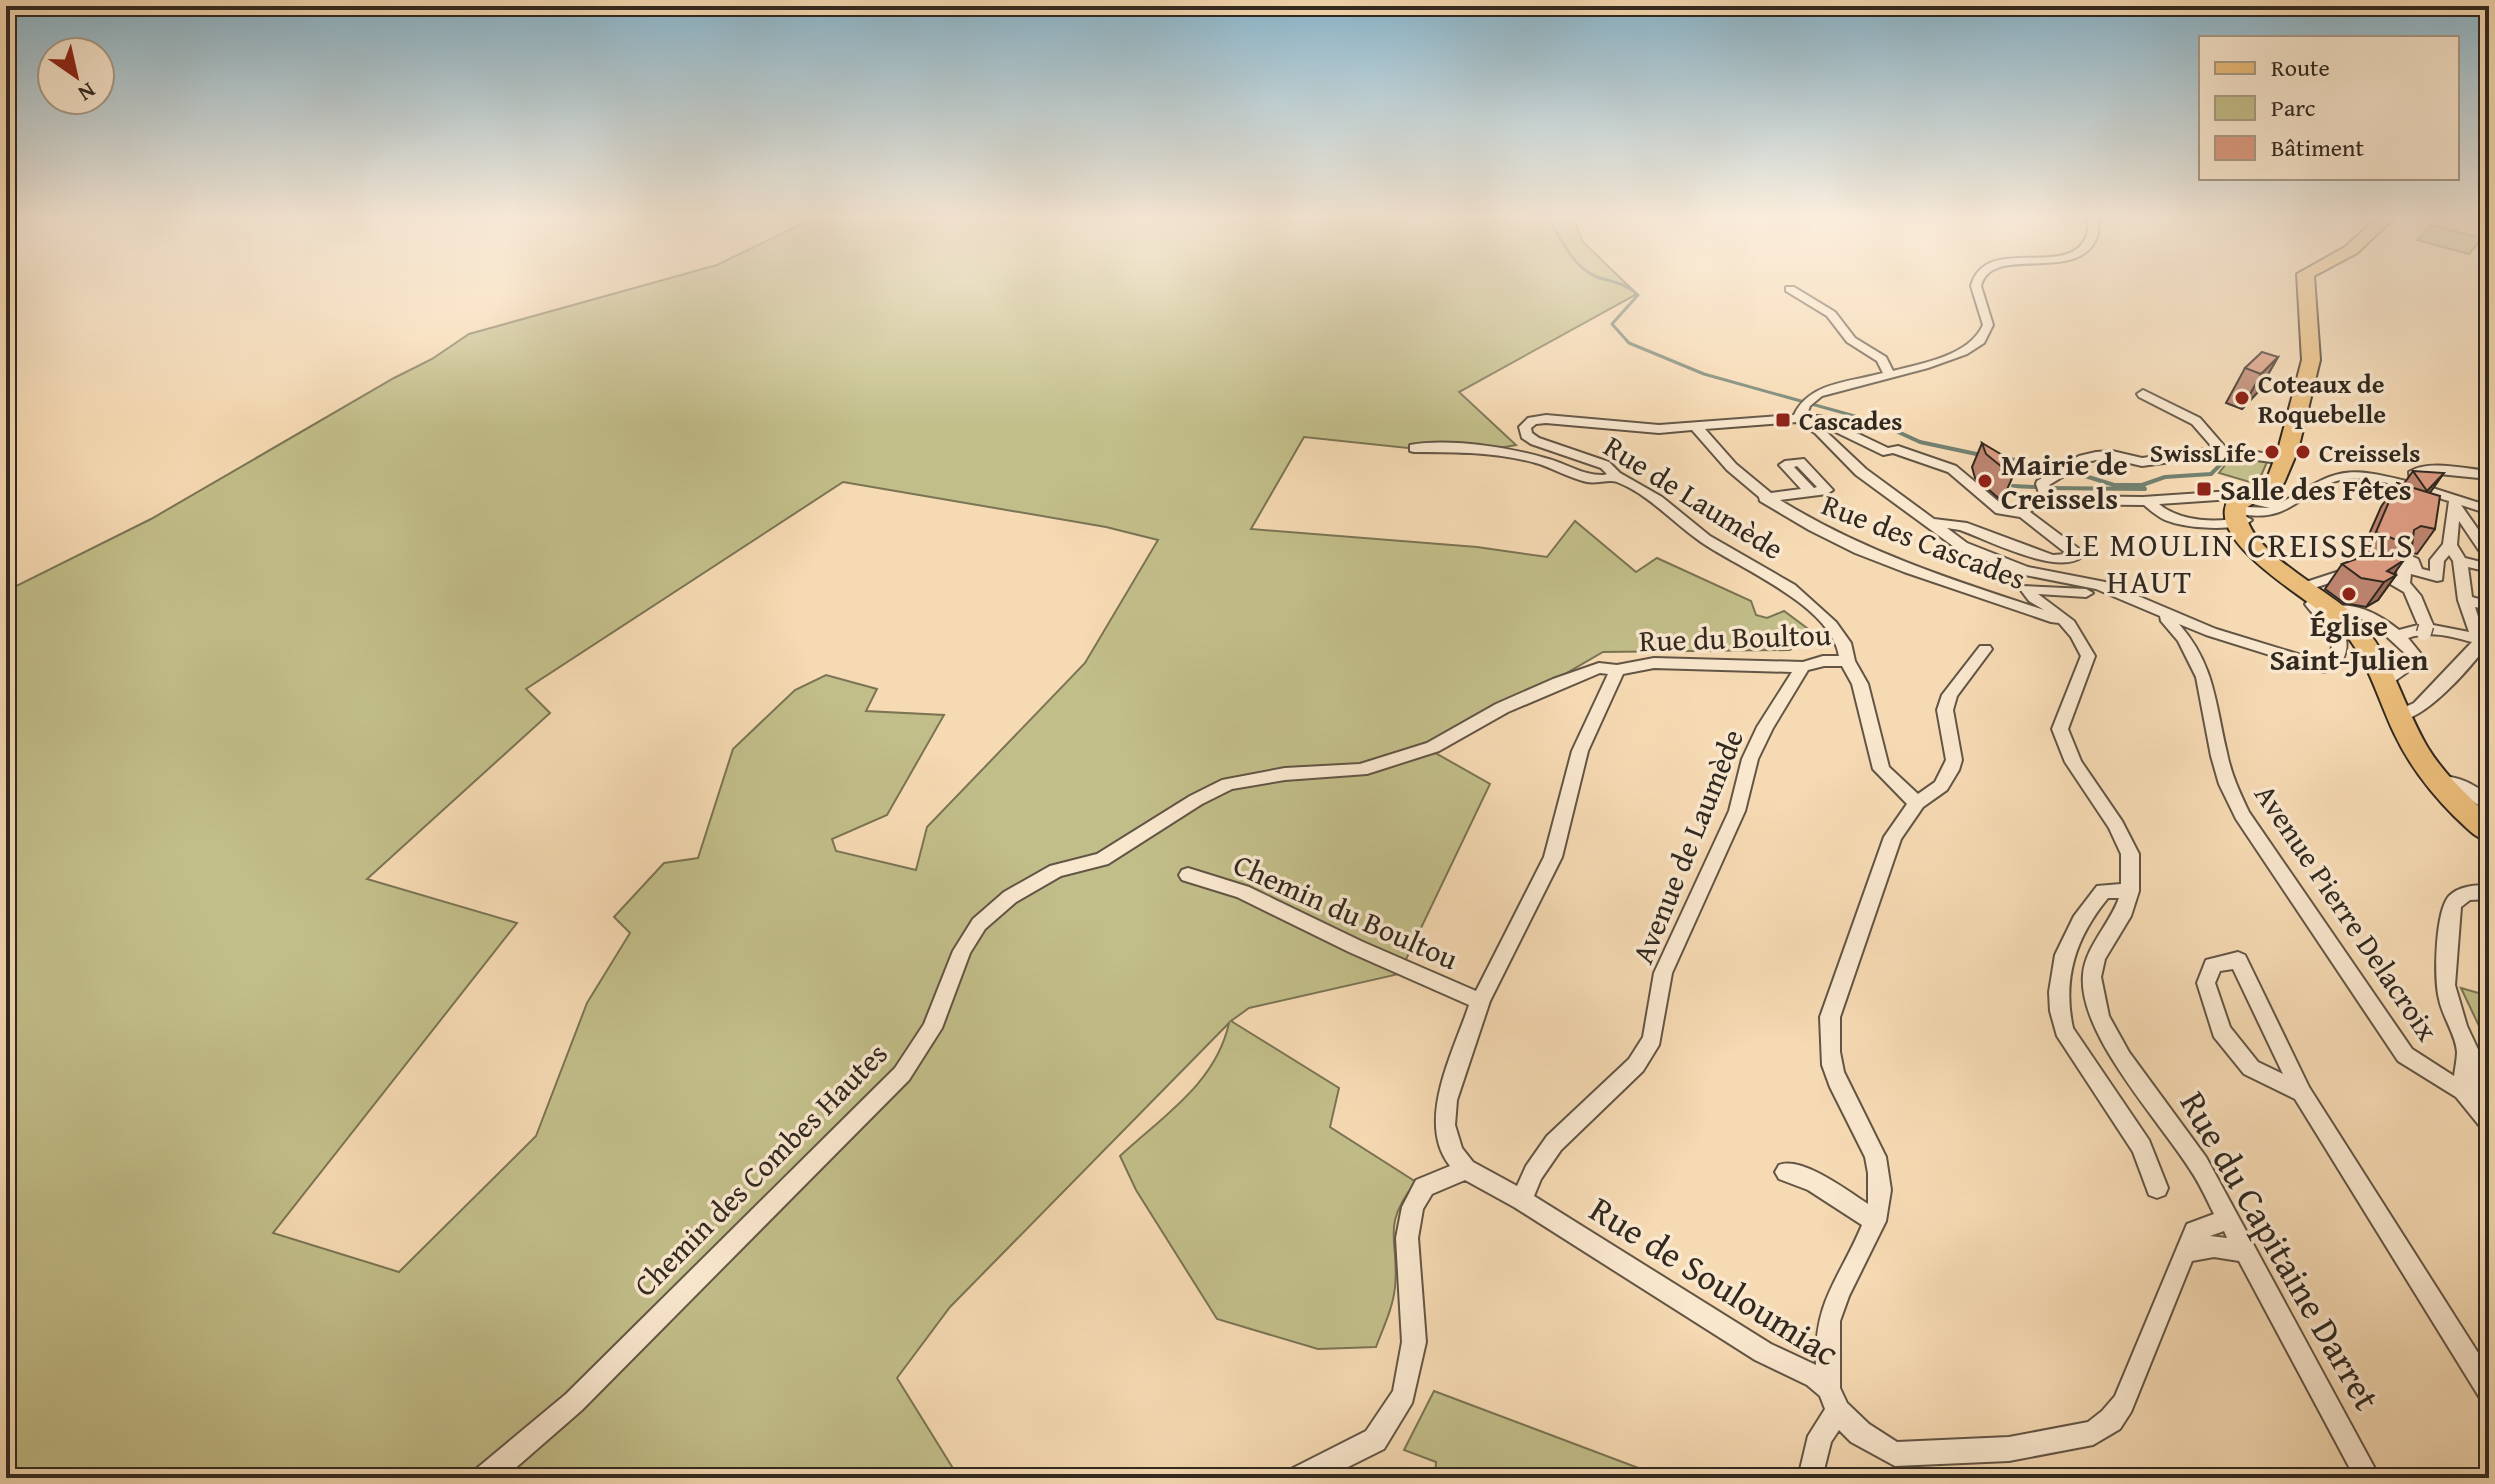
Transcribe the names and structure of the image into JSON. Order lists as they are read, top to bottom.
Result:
{
  "streets": {
    "street": [
      "Rue de Laumède",
      "Rue des Cascades",
      "Rue du Boultou",
      "Avenue de Laumède",
      "Chemin du Boultou",
      "Avenue Pierre Delacroix",
      "Chemin des Combes Hautes",
      "Rue du Capitaine Darret",
      "Rue de Souloumiac"
    ]
  },
  "crossings": [
    ["Rue de Laumède", "Rue des Cascades"],
    ["Rue de Laumède", "Rue du Boultou"],
    ["Rue des Cascades", "Rue du Capitaine Darret"],
    ["Rue du Boultou", "Avenue de Laumède"],
    ["Rue du Boultou", "Chemin du Boultou"],
    ["Rue du Boultou", "Chemin des Combes Hautes"],
    ["Rue du Boultou", "Rue de Souloumiac"],
    ["Avenue de Laumède", "Rue de Souloumiac"],
    ["Rue du Capitaine Darret", "Rue de Souloumiac"]
  ],
  "districts": ["LE MOULIN HAUT", "CREISSELS"],
  "places": {
    "other": [
      "Coteaux de Roquebelle",
      "SwissLife",
      "Creissels",
      "Mairie de Creissels",
      "Église Saint-Julien"
    ],
    "transit": ["Cascades", "Salle des Fêtes"]
  },
  "legend": ["Route", "Parc", "Bâtiment"],
  "north": "bottom right"
}
